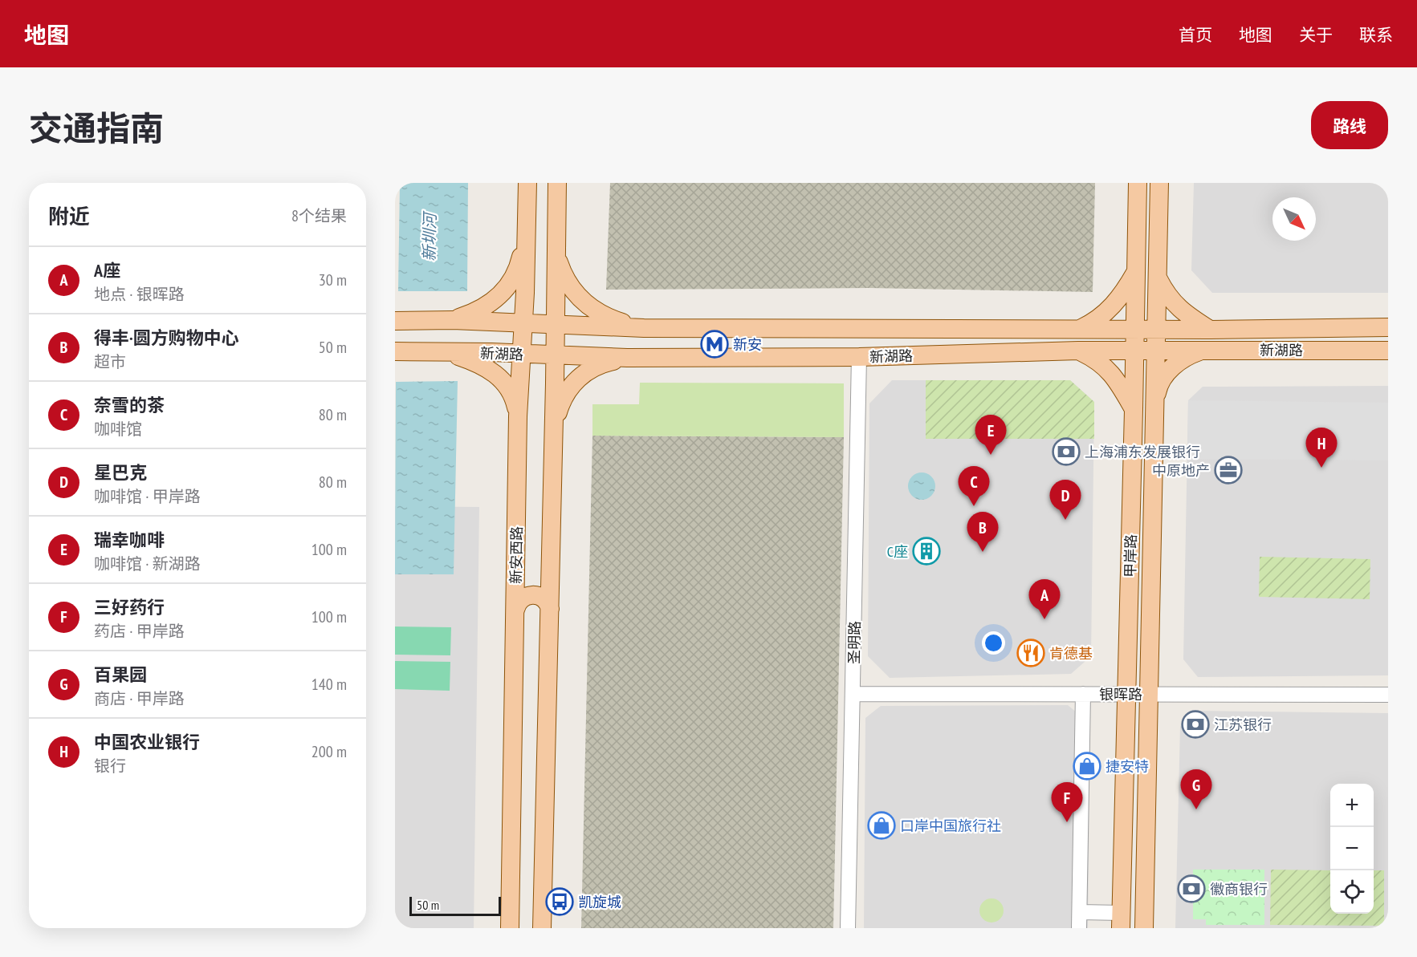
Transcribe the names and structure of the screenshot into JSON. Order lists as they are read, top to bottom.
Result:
{
  "streets": {
    "main road": ["新湖路", "新安西路", "甲岸路"],
    "street": ["圣明路", "银晖路"]
  },
  "crossings": [
    ["新湖路", "新安西路"],
    ["新湖路", "甲岸路"],
    ["新湖路", "圣明路"],
    ["甲岸路", "银晖路"],
    ["圣明路", "银晖路"]
  ],
  "water": ["新圳河"],
  "places": {
    "metro station": ["新安"],
    "bank": ["上海浦东发展银行", "江苏银行", "徽商银行"],
    "office": ["中原地产"],
    "building": ["C座"],
    "restaurant": ["肯德基"],
    "shop": ["捷安特", "口岸中国旅行社"],
    "bus stop": ["凯旋城"]
  },
  "scale_bar": "50 m",
  "north": "bottom right",
  "page": {
    "header": "地图",
    "nav": [
      "首页",
      "地图",
      "关于",
      "联系"
    ],
    "title": "交通指南",
    "buttons": "路线",
    "heading": ["附近", "8个结果"],
    "list": [
      {
        "mark": "A",
        "name": "A座",
        "note": "地点 · 银晖路",
        "value": "30 m"
      },
      {
        "mark": "B",
        "name": "得丰·圆方购物中心",
        "note": "超市",
        "value": "50 m"
      },
      {
        "mark": "C",
        "name": "奈雪的茶",
        "note": "咖啡馆",
        "value": "80 m"
      },
      {
        "mark": "D",
        "name": "星巴克",
        "note": "咖啡馆 · 甲岸路",
        "value": "80 m"
      },
      {
        "mark": "E",
        "name": "瑞幸咖啡",
        "note": "咖啡馆 · 新湖路",
        "value": "100 m"
      },
      {
        "mark": "F",
        "name": "三好药行",
        "note": "药店 · 甲岸路",
        "value": "100 m"
      },
      {
        "mark": "G",
        "name": "百果园",
        "note": "商店 · 甲岸路",
        "value": "140 m"
      },
      {
        "mark": "H",
        "name": "中国农业银行",
        "note": "银行",
        "value": "200 m"
      }
    ],
    "pins": [
      "E",
      "H",
      "C",
      "D",
      "B",
      "A",
      "G",
      "F"
    ],
    "map_buttons": ["+", "−"],
    "scale": "50 m"
  }
}
